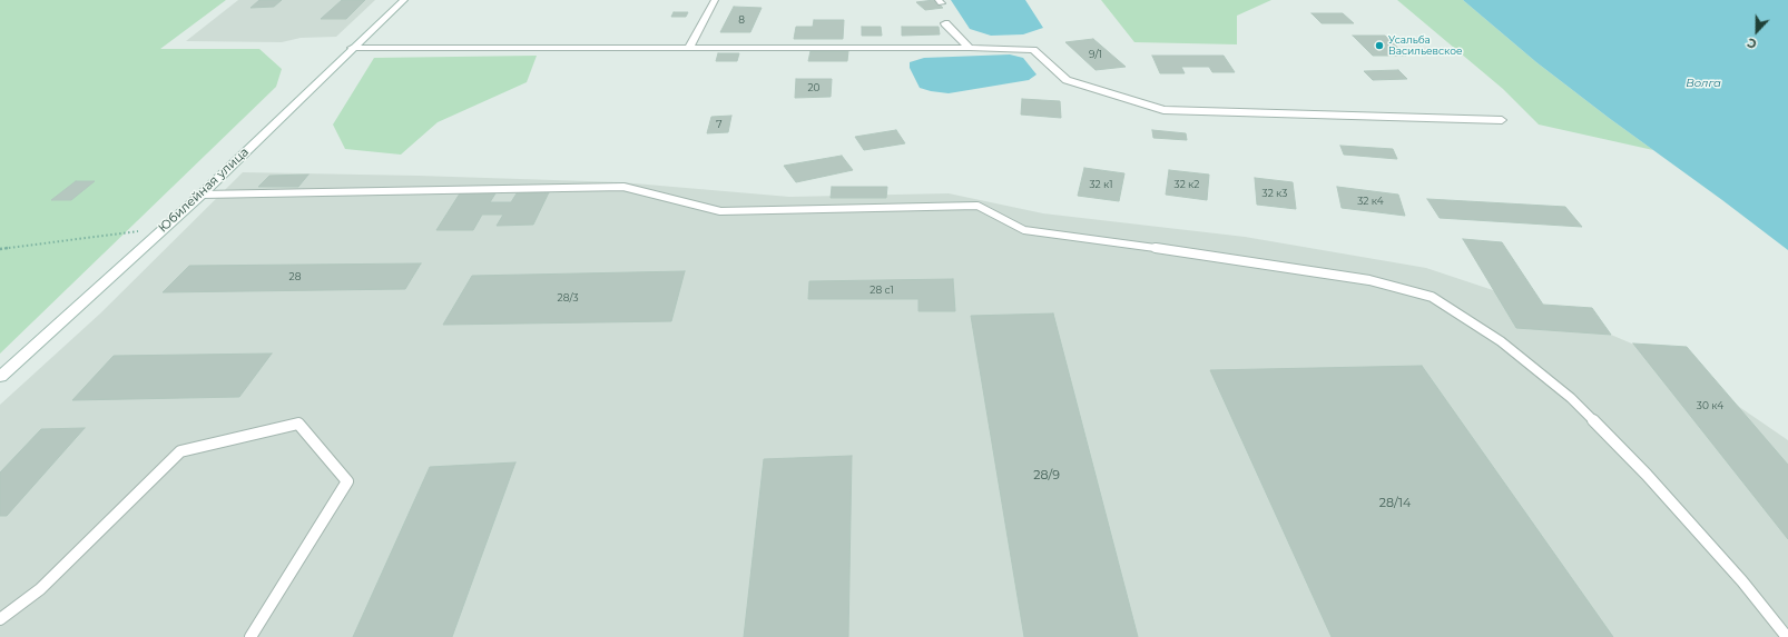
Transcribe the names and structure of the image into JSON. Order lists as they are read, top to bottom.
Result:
{
  "streets": {
    "street": ["Юбилейная улица"]
  },
  "water": ["Волга"],
  "places": ["Усальба Васильевское"],
  "house_numbers": [
    "8",
    "9/1",
    "20",
    "7",
    "32 к1",
    "32 к2",
    "32 к3",
    "32 к4",
    "28",
    "28 с1",
    "28/3",
    "30 к4",
    "28/9",
    "28/14"
  ],
  "north": "bottom"
}
